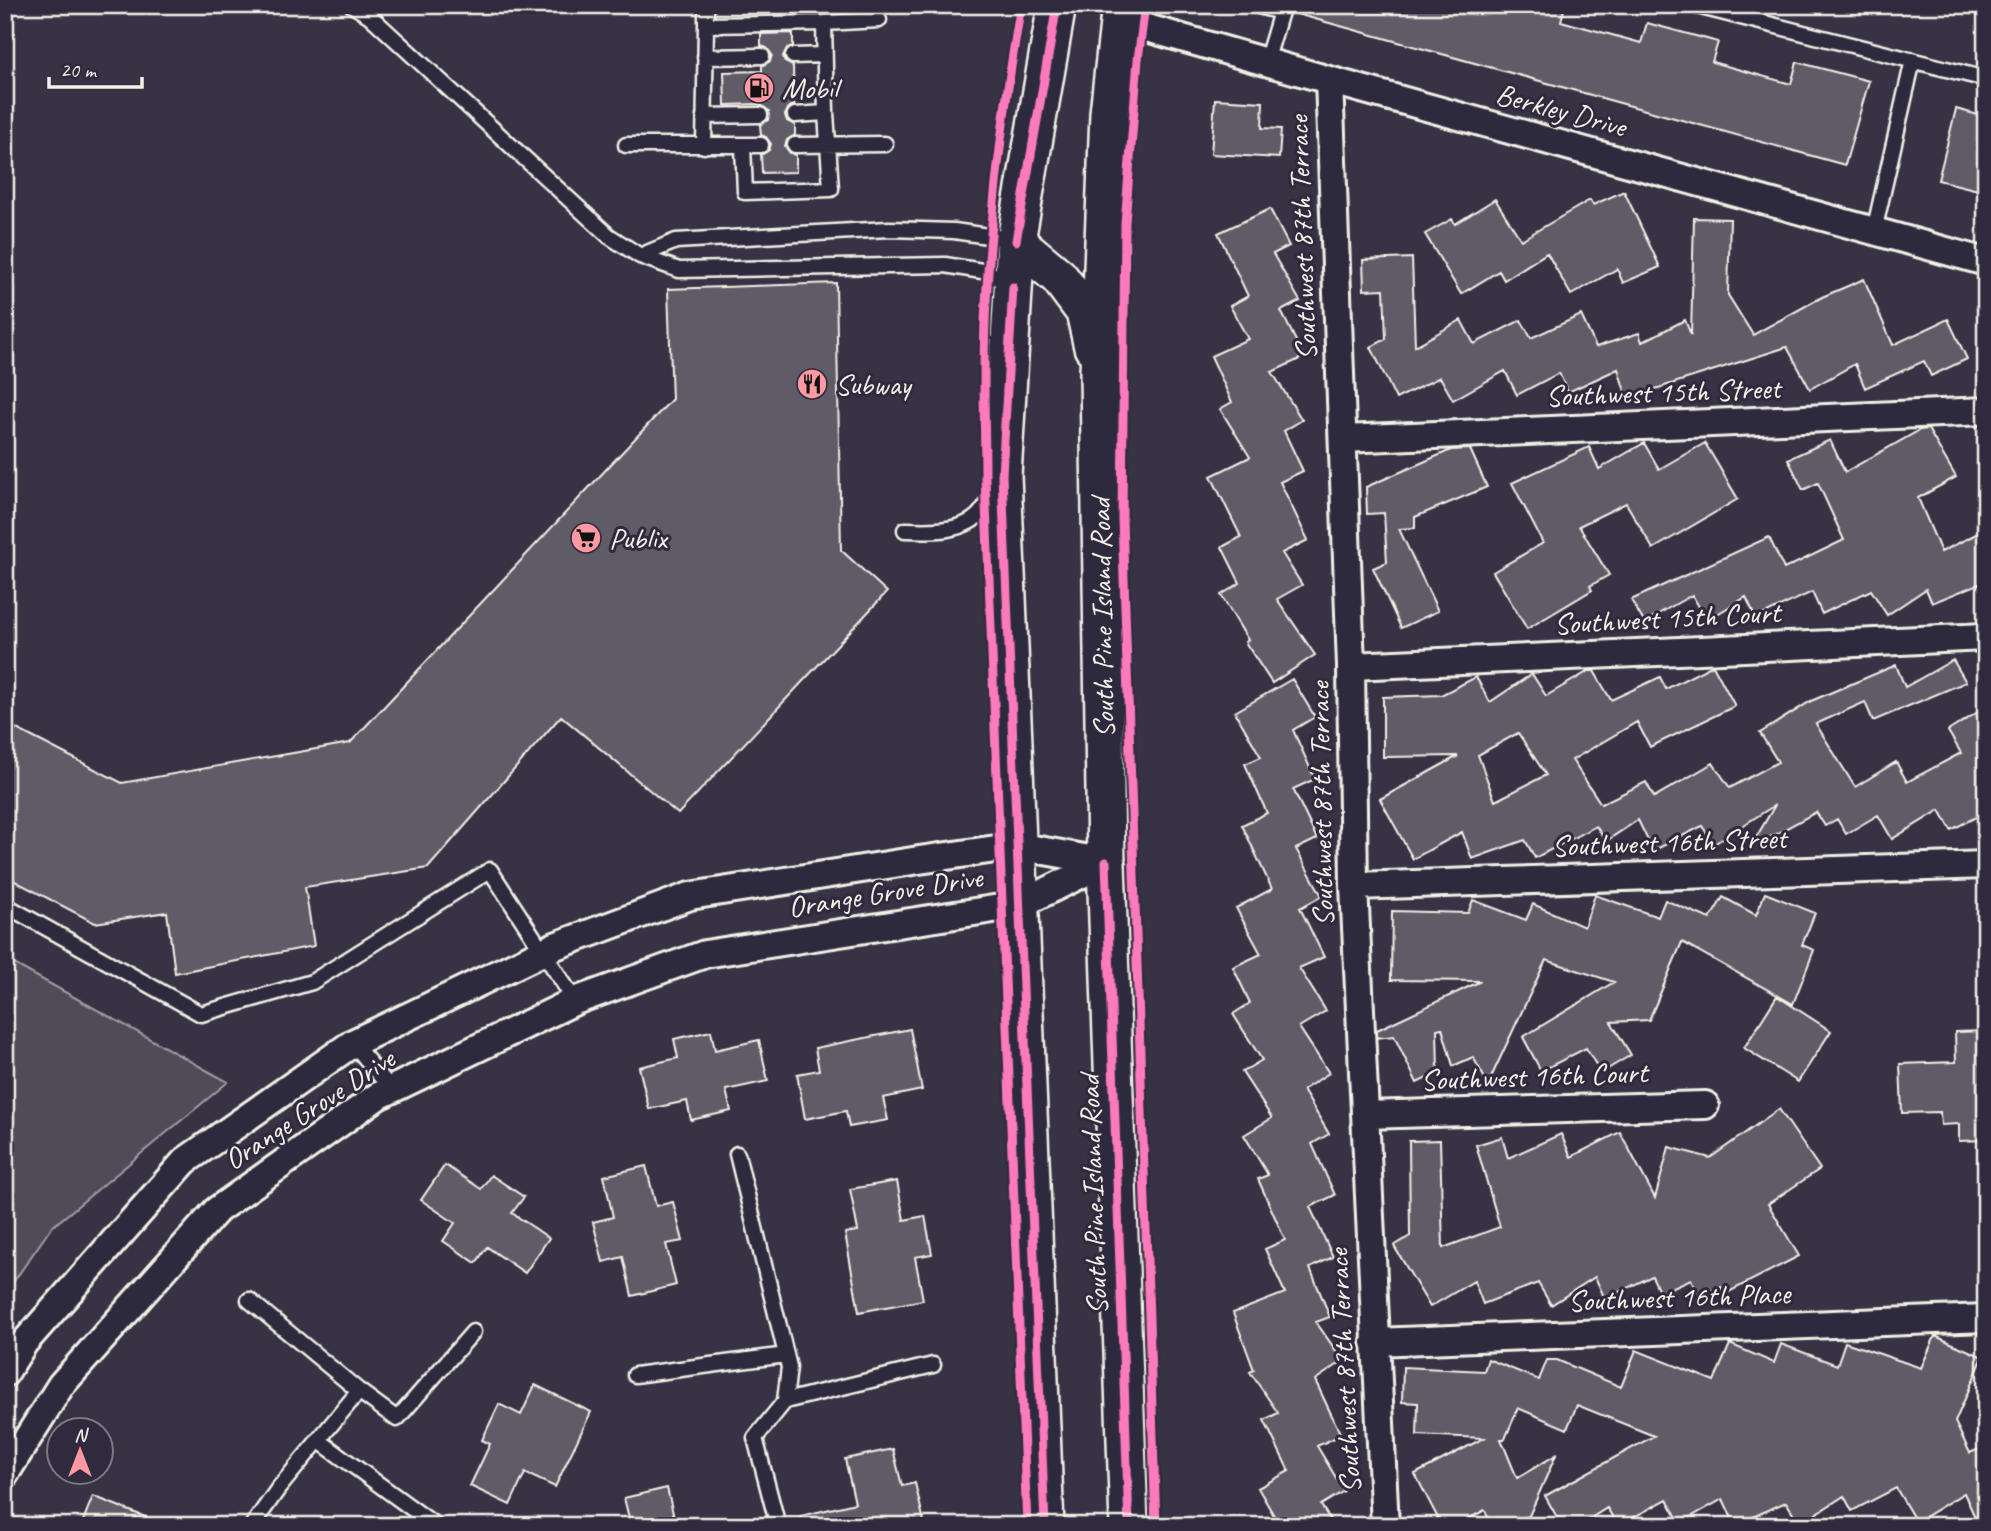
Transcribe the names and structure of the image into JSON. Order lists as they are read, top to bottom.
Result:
{
  "streets": {
    "main road": ["South Pine Island Road"],
    "street": [
      "Berkley Drive",
      "Southwest 87th Terrace",
      "Southwest 15th Street",
      "Southwest 15th Court",
      "Southwest 16th Street",
      "Orange Grove Drive",
      "Southwest 16th Court",
      "Southwest 16th Place"
    ]
  },
  "crossings": [
    ["Berkley Drive", "Southwest 87th Terrace"],
    ["Berkley Drive", "South Pine Island Road"],
    ["Southwest 87th Terrace", "Southwest 15th Street"],
    ["Southwest 87th Terrace", "Southwest 15th Court"],
    ["Southwest 87th Terrace", "Southwest 16th Street"],
    ["Southwest 87th Terrace", "Southwest 16th Court"],
    ["Southwest 87th Terrace", "Southwest 16th Place"],
    ["South Pine Island Road", "Orange Grove Drive"]
  ],
  "places": {
    "fuel station": ["Mobil"],
    "restaurant": ["Subway"],
    "supermarket": ["Publix"]
  },
  "scale_bar": "20 m",
  "north": "top"
}
